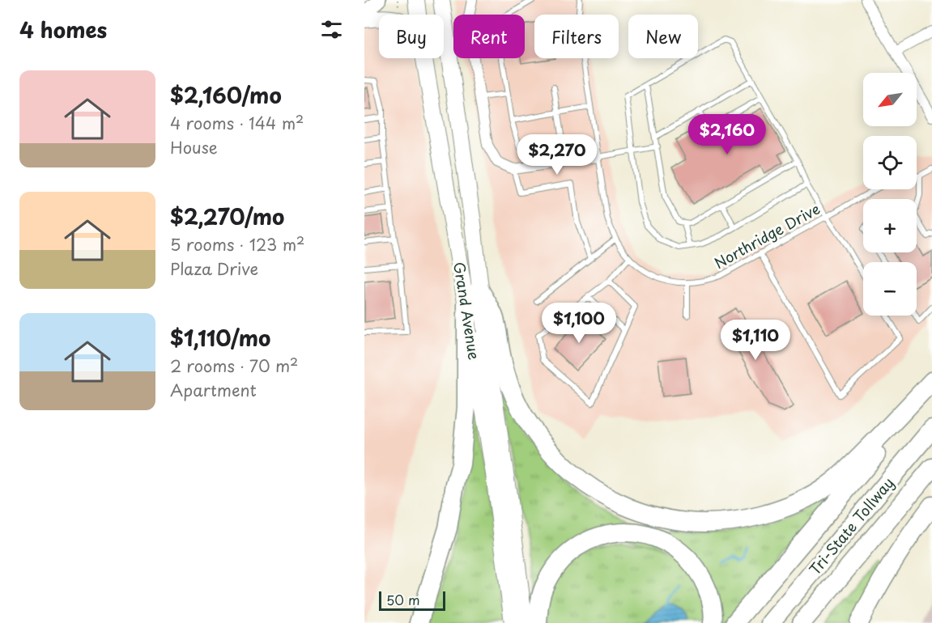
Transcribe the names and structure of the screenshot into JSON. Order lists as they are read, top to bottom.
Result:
{
  "streets": {
    "highway": ["Tri-State Tollway"],
    "main road": ["Grand Avenue"],
    "lane": ["Northridge Drive"]
  },
  "scale_bar": "50 m",
  "north": "bottom left",
  "page": {
    "heading": "4 homes",
    "chip": [
      "Buy",
      "Rent",
      "Filters",
      "New"
    ],
    "list": [
      {
        "name": "$2,160/mo",
        "note": "4 rooms · 144 m² · House"
      },
      {
        "name": "$2,270/mo",
        "note": "5 rooms · 123 m² · Plaza Drive"
      },
      {
        "name": "$1,110/mo",
        "note": "2 rooms · 70 m² · Apartment"
      }
    ],
    "map_buttons": ["+", "−"],
    "price": [
      "$2,160",
      "$2,270",
      "$1,100",
      "$1,110"
    ],
    "scale": "50 m"
  }
}
